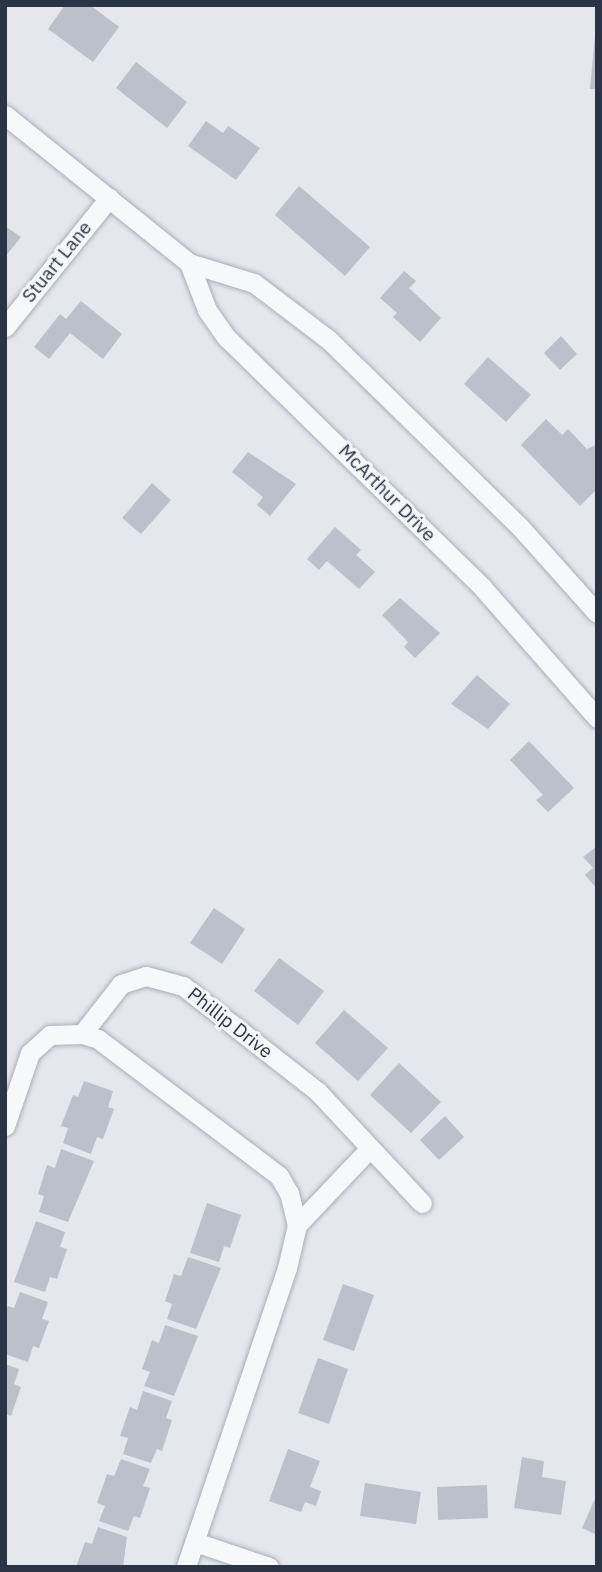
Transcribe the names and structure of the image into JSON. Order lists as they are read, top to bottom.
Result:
{
  "streets": {
    "street": ["Stuart Lane", "McArthur Drive", "Phillip Drive"]
  },
  "crossings": [
    ["Stuart Lane", "McArthur Drive"]
  ]
}
